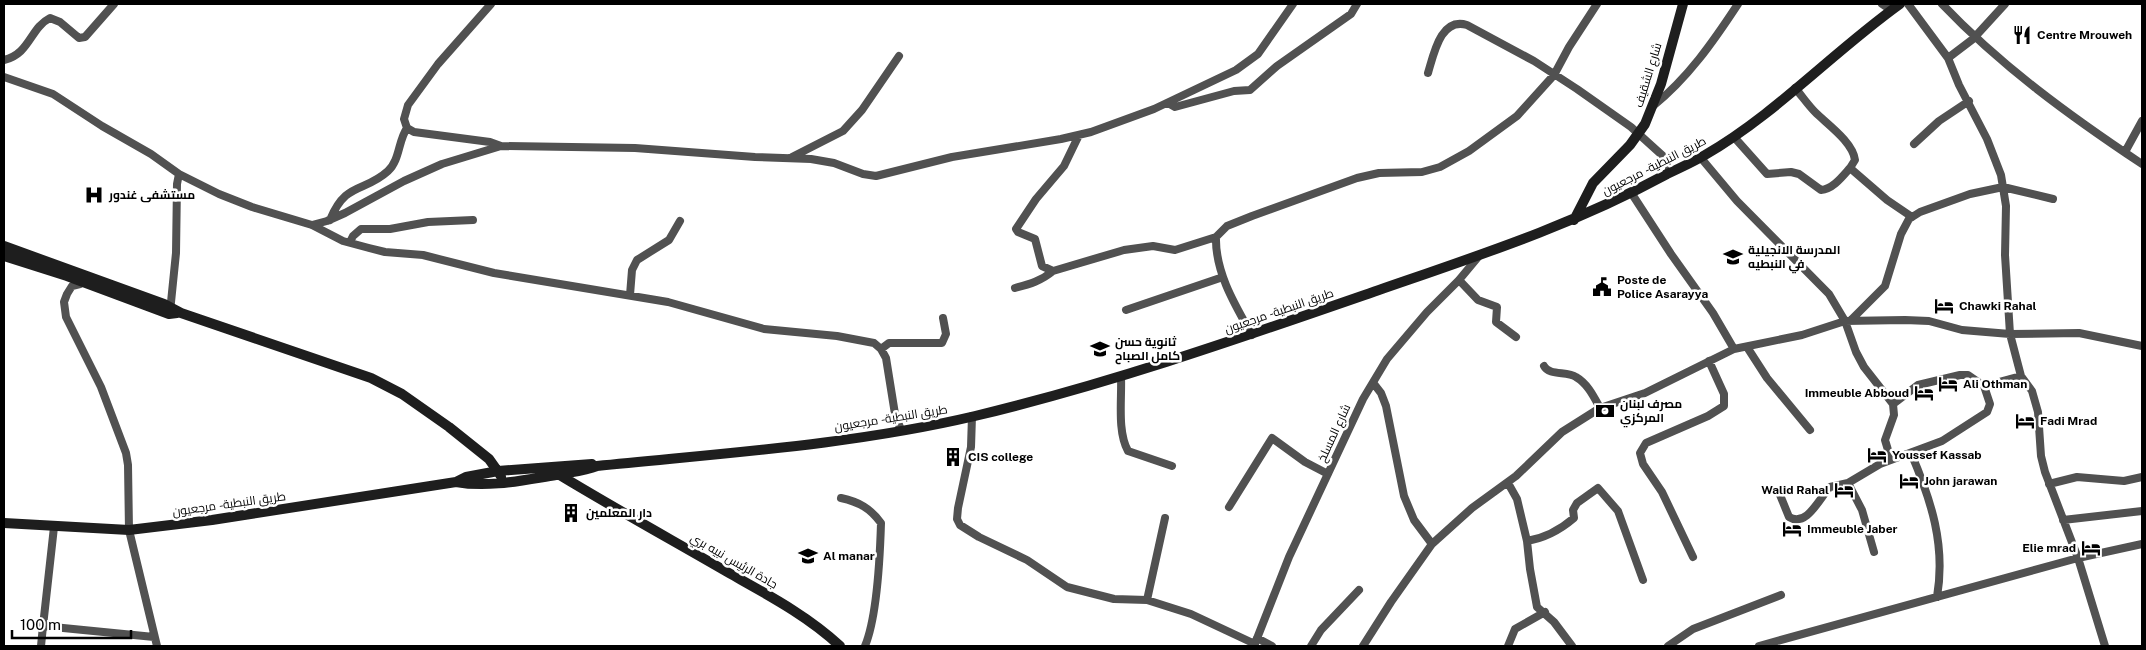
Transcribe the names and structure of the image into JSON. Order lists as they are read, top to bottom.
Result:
{
  "streets": {
    "main road": ["شارع الشقيف", "طريق النبطية - مرجعيون", "جادة الرئيس نبيه بري"],
    "street": ["شارع المسلخ"]
  },
  "crossings": [
    ["شارع الشقيف", "طريق النبطية - مرجعيون"],
    ["طريق النبطية - مرجعيون", "شارع المسلخ"],
    ["طريق النبطية - مرجعيون", "جادة الرئيس نبيه بري"]
  ],
  "places": {
    "restaurant": ["Centre Mrouweh"],
    "hospital": ["مستشفى غندور"],
    "school or university": ["المدرسة الانجيلية في النبطيه", "ثانوية حسن كامل الصباح", "Al manar"],
    "public building": ["Poste de Police Asarayya"],
    "hotel": [
      "Chawki Rahal",
      "Ali Othman",
      "Immeuble Abboud",
      "Fadi Mrad",
      "Youssef Kassab",
      "John jarawan",
      "Walid Rahal",
      "Immeuble Jaber",
      "Elie mrad"
    ],
    "bank": ["مصرف لبنان المركزي"],
    "building": ["CIS college", "دار المعلمين"]
  },
  "scale_bar": "100 m"
}
